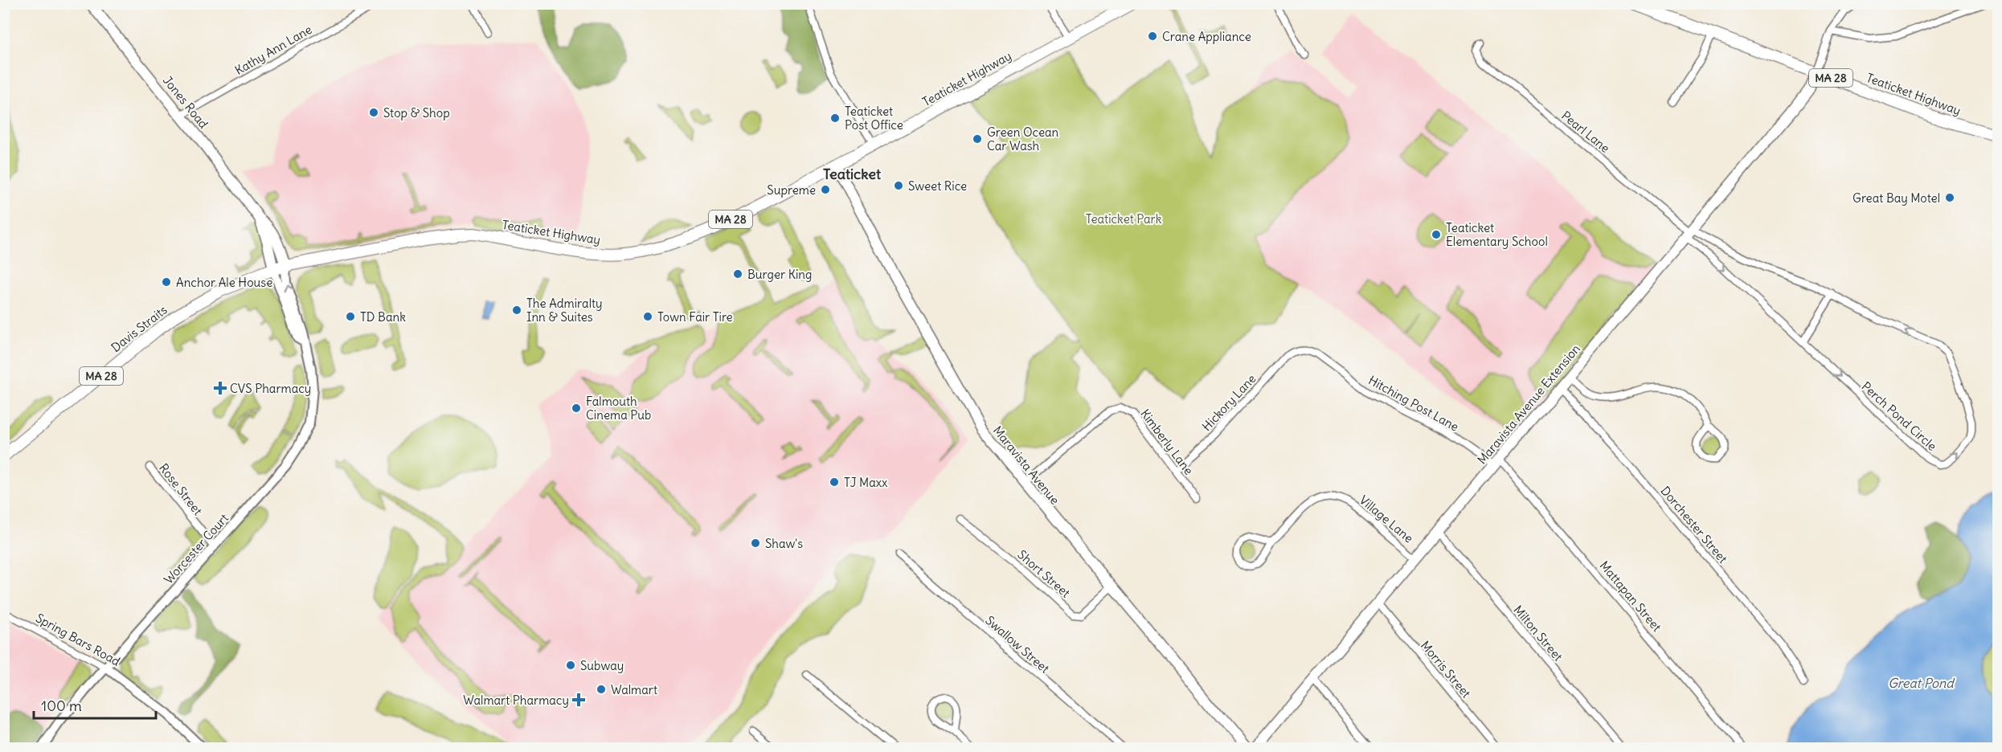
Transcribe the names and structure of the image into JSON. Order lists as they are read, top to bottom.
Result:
{
  "streets": {
    "main road": [
      "MA 28",
      "Teaticket Highway",
      "Jones Road",
      "Davis Straits",
      "Maravista Avenue Extension",
      "Maravista Avenue"
    ],
    "street": [
      "Kathy Ann Lane",
      "Pearl Lane",
      "Hickory Lane",
      "Hitching Post Lane",
      "Perch Pond Circle",
      "Kimberly Lane",
      "Rose Street",
      "Village Lane",
      "Dorchester Street",
      "Worcester Court",
      "Short Street",
      "Mattapan Street",
      "Milton Street",
      "Spring Bars Road",
      "Swallow Street",
      "Morris Street"
    ]
  },
  "crossings": [
    ["Kathy Ann Lane", "Jones Road"],
    ["Teaticket Highway", "Jones Road"],
    ["Teaticket Highway", "Davis Straits"],
    ["Teaticket Highway", "Maravista Avenue Extension"],
    ["Teaticket Highway", "Maravista Avenue"],
    ["Teaticket Highway", "Worcester Court"],
    ["Jones Road", "Davis Straits"],
    ["Jones Road", "Worcester Court"],
    ["Pearl Lane", "Maravista Avenue Extension"],
    ["Pearl Lane", "Perch Pond Circle"],
    ["Davis Straits", "Worcester Court"],
    ["Hickory Lane", "Hitching Post Lane"],
    ["Hickory Lane", "Kimberly Lane"],
    ["Hitching Post Lane", "Maravista Avenue Extension"],
    ["Hitching Post Lane", "Mattapan Street"],
    ["Maravista Avenue Extension", "Perch Pond Circle"],
    ["Maravista Avenue Extension", "Village Lane"],
    ["Maravista Avenue Extension", "Dorchester Street"],
    ["Maravista Avenue Extension", "Mattapan Street"],
    ["Maravista Avenue Extension", "Milton Street"],
    ["Maravista Avenue Extension", "Morris Street"],
    ["Kimberly Lane", "Maravista Avenue"],
    ["Maravista Avenue", "Short Street"],
    ["Rose Street", "Worcester Court"],
    ["Worcester Court", "Spring Bars Road"]
  ],
  "districts": ["Teaticket"],
  "water": ["Great Pond"],
  "parks": ["Teaticket Park"],
  "places": {
    "other": [
      "Crane Appliance",
      "Stop & Shop",
      "Teaticket Post Office",
      "Green Ocean Car Wash",
      "Sweet Rice",
      "Supreme",
      "Great Bay Motel",
      "Teaticket Elementary School",
      "Burger King",
      "Anchor Ale House",
      "The Admiralty Inn & Suites",
      "TD Bank",
      "Town Fair Tire",
      "Falmouth Cinema Pub",
      "TJ Maxx",
      "Shaw's",
      "Subway",
      "Walmart"
    ],
    "health": ["CVS Pharmacy", "Walmart Pharmacy"]
  },
  "scale_bar": "100 m"
}
